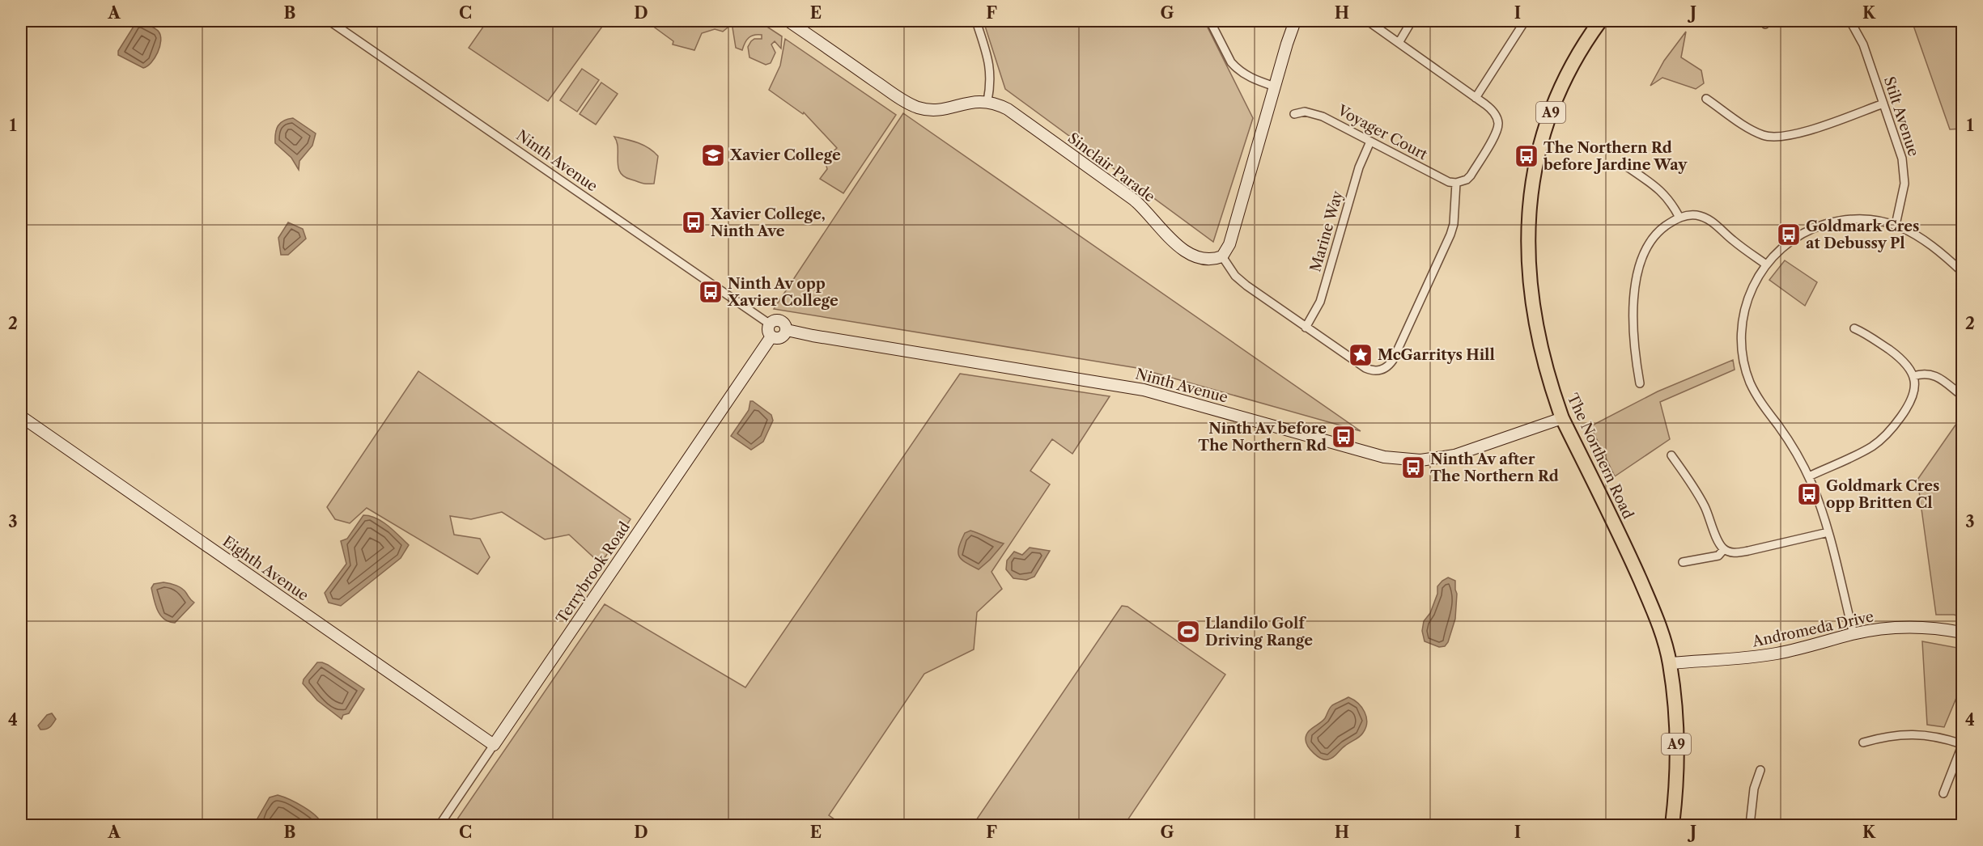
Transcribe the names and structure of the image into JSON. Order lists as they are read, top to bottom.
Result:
{
  "streets": {
    "highway": ["A9", "The Northern Road"],
    "main road": [
      "Ninth Avenue",
      "Sinclair Parade",
      "Eighth Avenue",
      "Terrybrook Road",
      "Andromeda Drive"
    ],
    "street": ["Stilt Avenue", "Voyager Court", "Marine Way"]
  },
  "crossings": [
    ["Voyager Court", "Marine Way"],
    ["Ninth Avenue", "The Northern Road"],
    ["Ninth Avenue", "Terrybrook Road"],
    ["The Northern Road", "Andromeda Drive"],
    ["Eighth Avenue", "Terrybrook Road"]
  ],
  "places": {
    "school or university": ["Xavier College"],
    "bus stop": [
      "The Northern Rd before Jardine Way",
      "Xavier College, Ninth Ave",
      "Goldmark Cres at Debussy Pl",
      "Ninth Av opp Xavier College",
      "Ninth Av before The Northern Rd",
      "Ninth Av after The Northern Rd",
      "Goldmark Cres opp Britten Cl"
    ],
    "place": ["McGarritys Hill"],
    "sports": ["Llandilo Golf Driving Range"]
  },
  "grid": {
    "columns": [
      "A",
      "B",
      "C",
      "D",
      "E",
      "F",
      "G",
      "H",
      "I",
      "J",
      "K"
    ],
    "rows": [
      "1",
      "2",
      "3",
      "4"
    ]
  }
}
